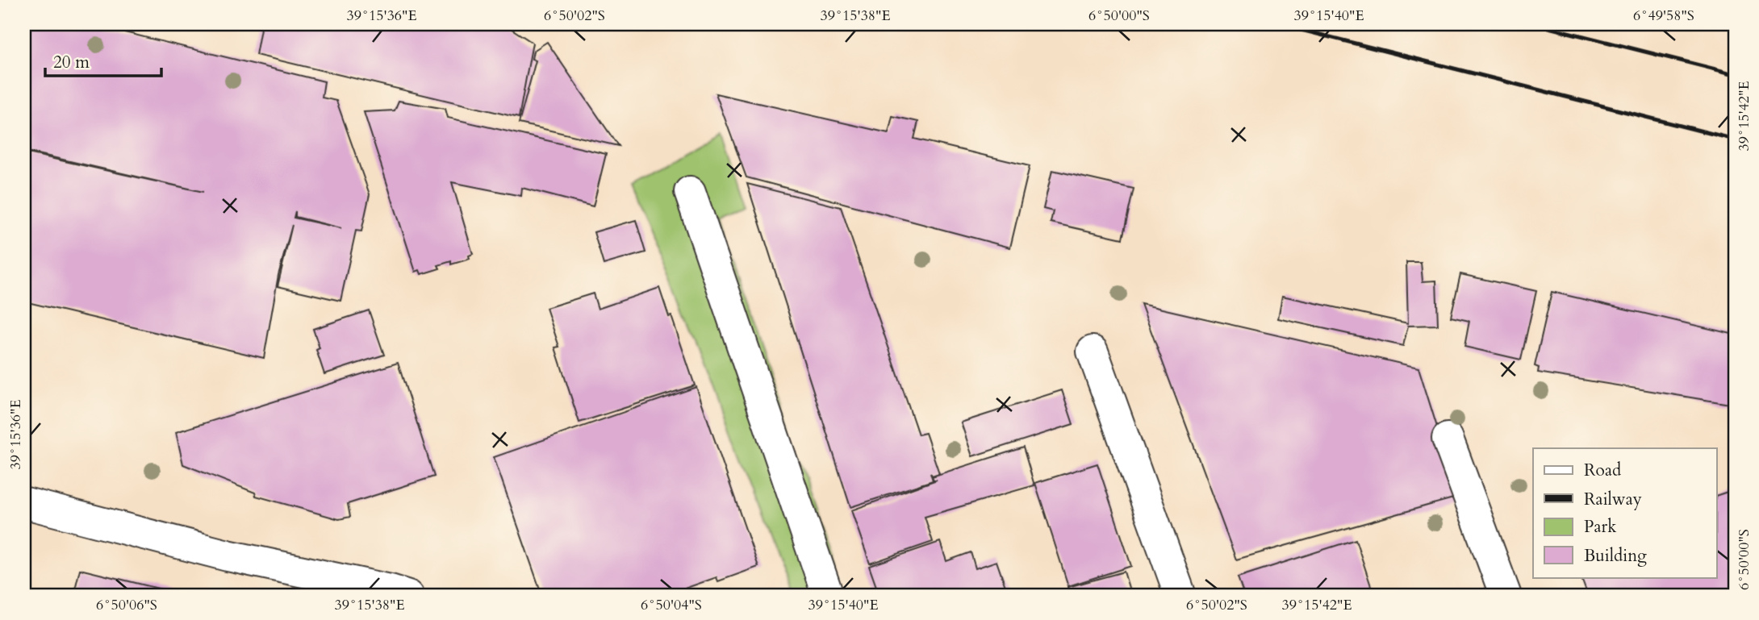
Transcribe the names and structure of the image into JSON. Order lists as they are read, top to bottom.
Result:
{
  "legend": [
    "Road",
    "Railway",
    "Park",
    "Building"
  ],
  "scale_bar": "20 m",
  "coordinates": [
    "39°15'36\"E",
    "6°50'02\"S",
    "39°15'38\"E",
    "6°50'00\"S",
    "39°15'40\"E",
    "6°49'58\"S",
    "39°15'42\"E",
    "6°50'06\"S",
    "6°50'04\"S"
  ]
}
